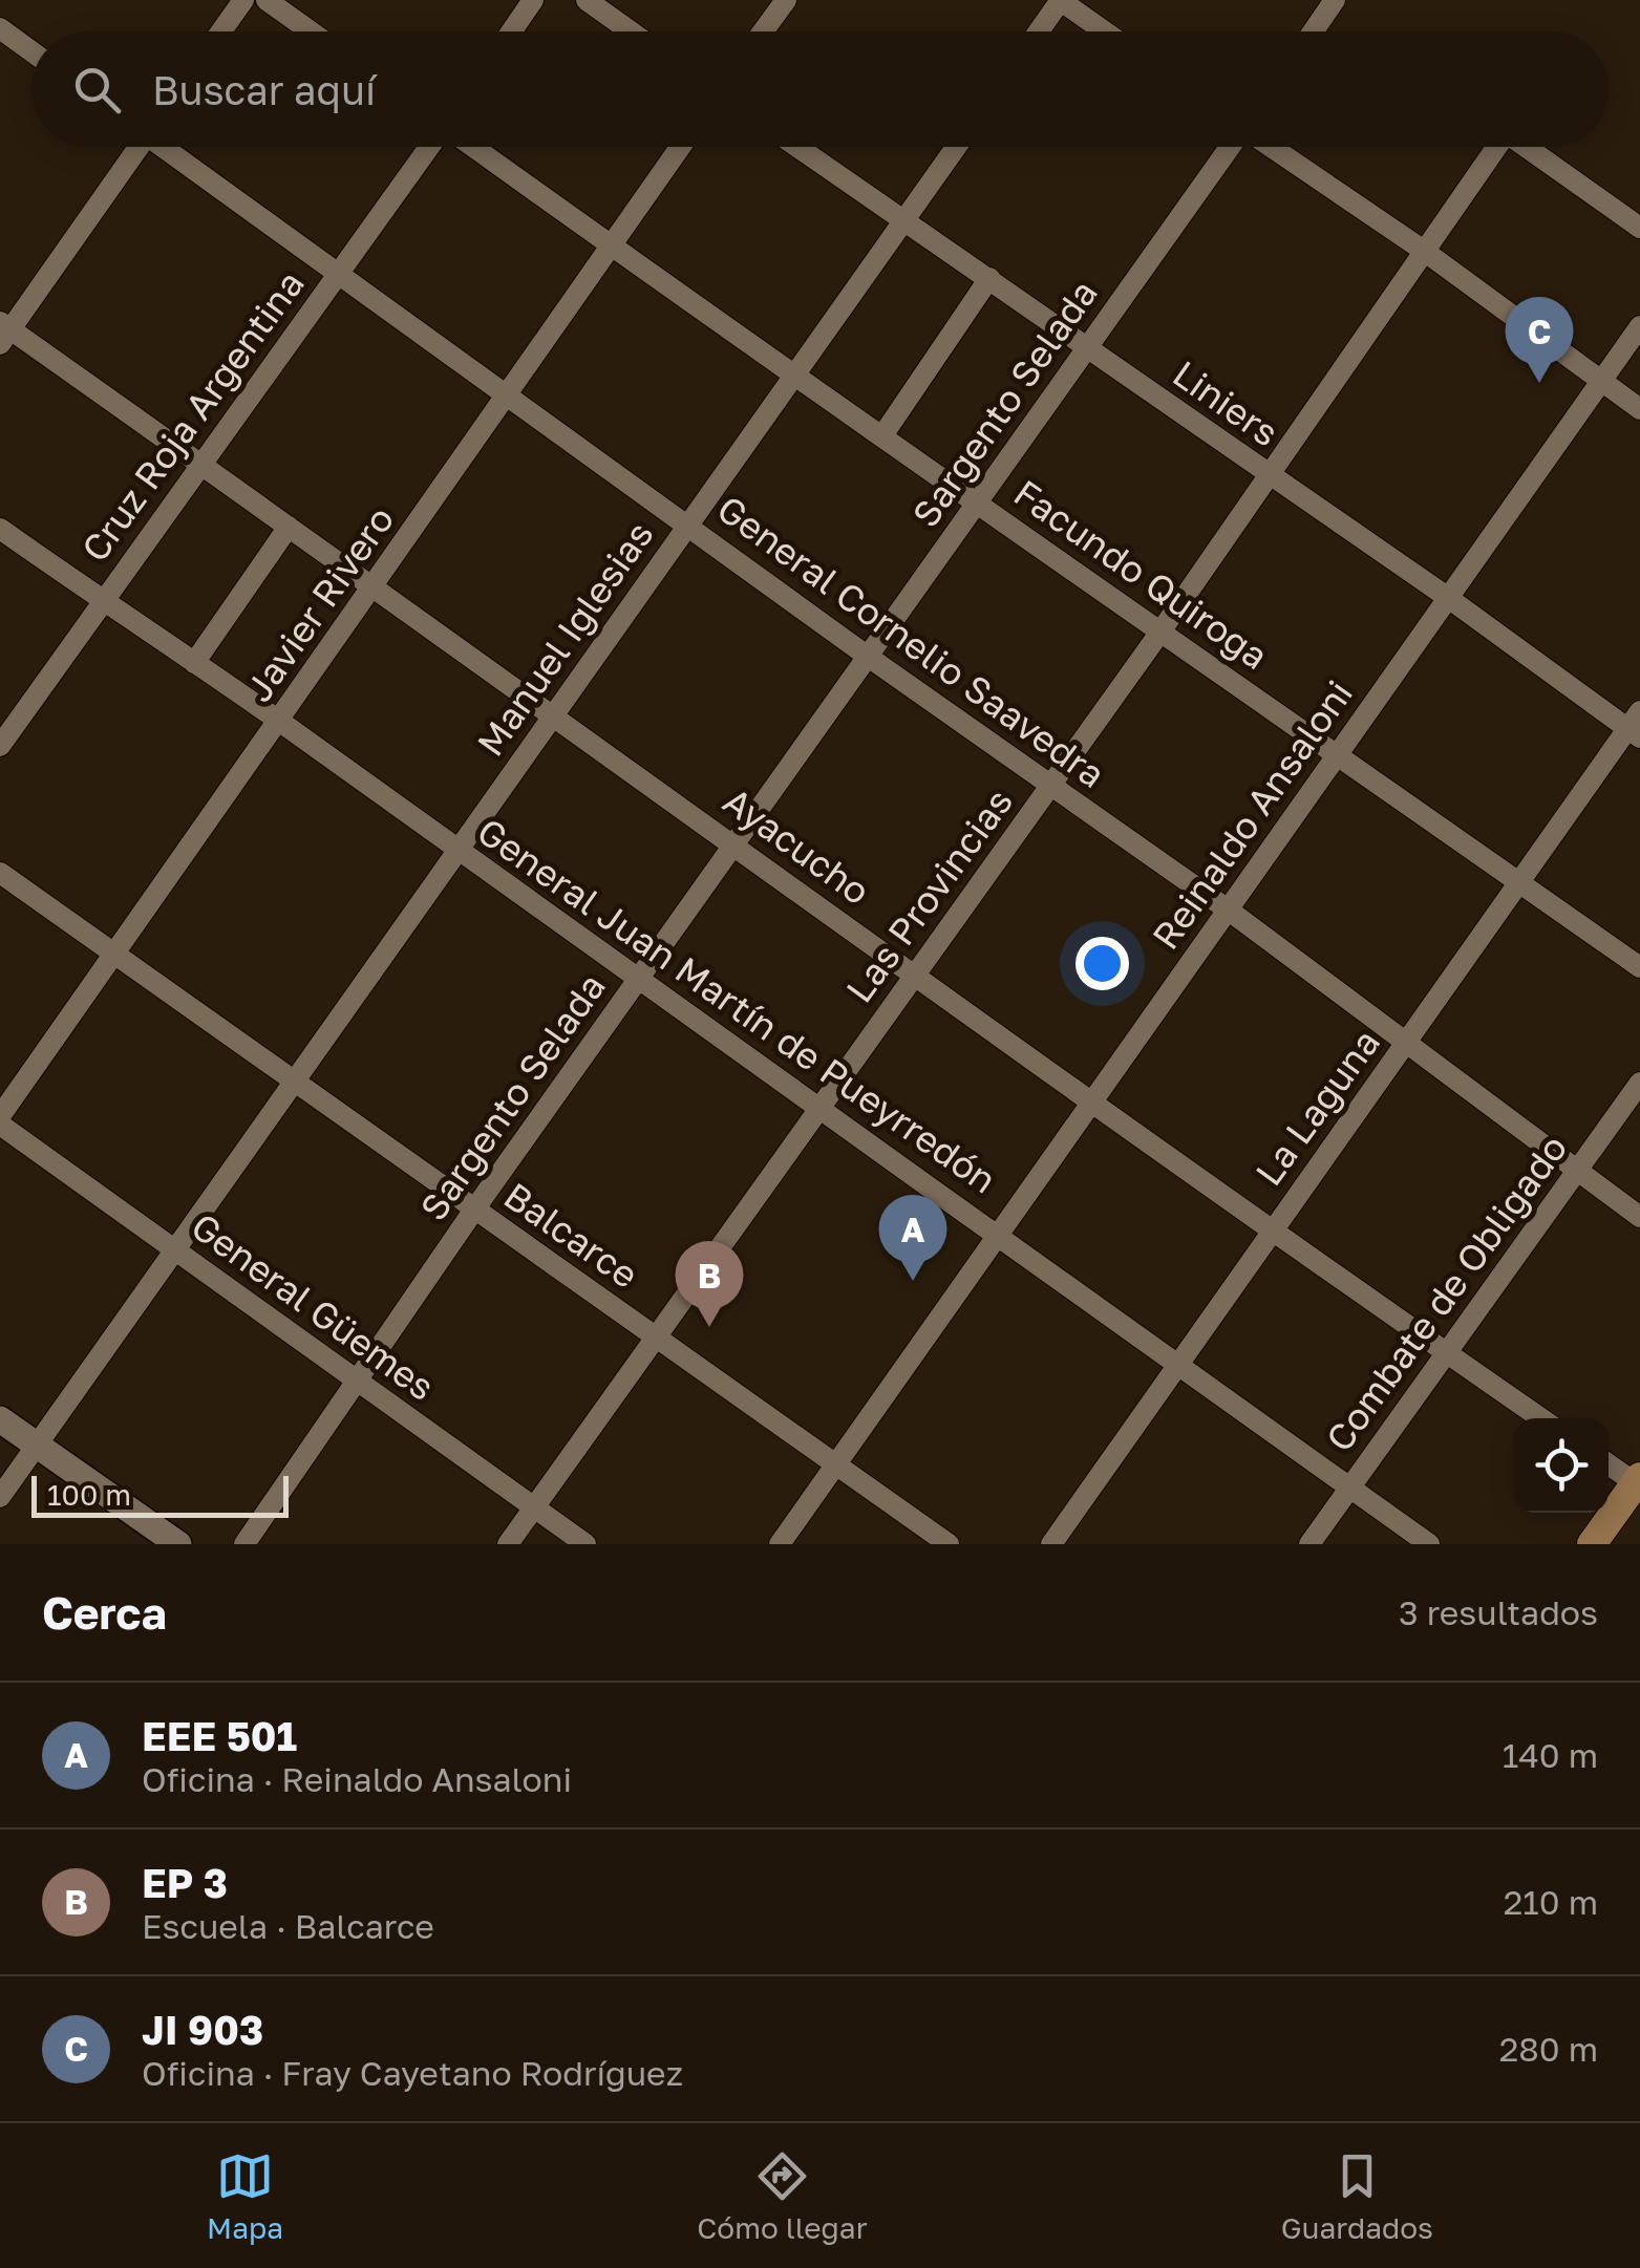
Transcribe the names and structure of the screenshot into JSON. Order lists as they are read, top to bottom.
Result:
{
  "streets": {
    "street": [
      "Sargento Selada",
      "Liniers",
      "Cruz Roja Argentina",
      "Facundo Quiroga",
      "Javier Rivero",
      "Manuel Iglesias",
      "General Cornelio Saavedra",
      "Reinaldo Ansaloni",
      "Ayacucho",
      "Las Provincias",
      "General Juan Martín de Pueyrredón",
      "La Laguna",
      "Balcarce",
      "Combate de Obligado",
      "General Güemes"
    ]
  },
  "crossings": [
    ["Sargento Selada", "Liniers"],
    ["Sargento Selada", "Facundo Quiroga"],
    ["Sargento Selada", "General Cornelio Saavedra"],
    ["Sargento Selada", "Ayacucho"],
    ["Sargento Selada", "General Juan Martín de Pueyrredón"],
    ["Sargento Selada", "Balcarce"],
    ["Sargento Selada", "General Güemes"],
    ["Liniers", "Manuel Iglesias"],
    ["Liniers", "Reinaldo Ansaloni"],
    ["Liniers", "Las Provincias"],
    ["Liniers", "La Laguna"],
    ["Cruz Roja Argentina", "General Cornelio Saavedra"],
    ["Cruz Roja Argentina", "Ayacucho"],
    ["Cruz Roja Argentina", "General Juan Martín de Pueyrredón"],
    ["Facundo Quiroga", "Javier Rivero"],
    ["Facundo Quiroga", "Manuel Iglesias"],
    ["Facundo Quiroga", "Reinaldo Ansaloni"],
    ["Facundo Quiroga", "Las Provincias"],
    ["Facundo Quiroga", "La Laguna"],
    ["Javier Rivero", "General Cornelio Saavedra"],
    ["Javier Rivero", "Ayacucho"],
    ["Javier Rivero", "General Juan Martín de Pueyrredón"],
    ["Javier Rivero", "Balcarce"],
    ["Manuel Iglesias", "General Cornelio Saavedra"],
    ["Manuel Iglesias", "Ayacucho"],
    ["Manuel Iglesias", "General Juan Martín de Pueyrredón"],
    ["Manuel Iglesias", "Balcarce"],
    ["Manuel Iglesias", "General Güemes"],
    ["General Cornelio Saavedra", "Reinaldo Ansaloni"],
    ["General Cornelio Saavedra", "Las Provincias"],
    ["General Cornelio Saavedra", "La Laguna"],
    ["General Cornelio Saavedra", "Combate de Obligado"],
    ["Reinaldo Ansaloni", "Ayacucho"],
    ["Reinaldo Ansaloni", "General Juan Martín de Pueyrredón"],
    ["Reinaldo Ansaloni", "Balcarce"],
    ["Ayacucho", "Las Provincias"],
    ["Ayacucho", "La Laguna"],
    ["Ayacucho", "Combate de Obligado"],
    ["Las Provincias", "General Juan Martín de Pueyrredón"],
    ["Las Provincias", "Balcarce"],
    ["Las Provincias", "General Güemes"],
    ["General Juan Martín de Pueyrredón", "La Laguna"],
    ["General Juan Martín de Pueyrredón", "Combate de Obligado"]
  ],
  "scale_bar": "100 m",
  "page": {
    "search": "Buscar aquí",
    "pins": ["C", "A", "B"],
    "scale": "100 m",
    "heading": ["Cerca", "3 resultados"],
    "list": [
      {
        "mark": "A",
        "name": "EEE 501",
        "note": "Oficina · Reinaldo Ansaloni",
        "value": "140 m"
      },
      {
        "mark": "B",
        "name": "EP 3",
        "note": "Escuela · Balcarce",
        "value": "210 m"
      },
      {
        "mark": "C",
        "name": "JI 903",
        "note": "Oficina · Fray Cayetano Rodríguez",
        "value": "280 m"
      }
    ],
    "nav": ["Mapa", "Cómo llegar", "Guardados"]
  }
}
